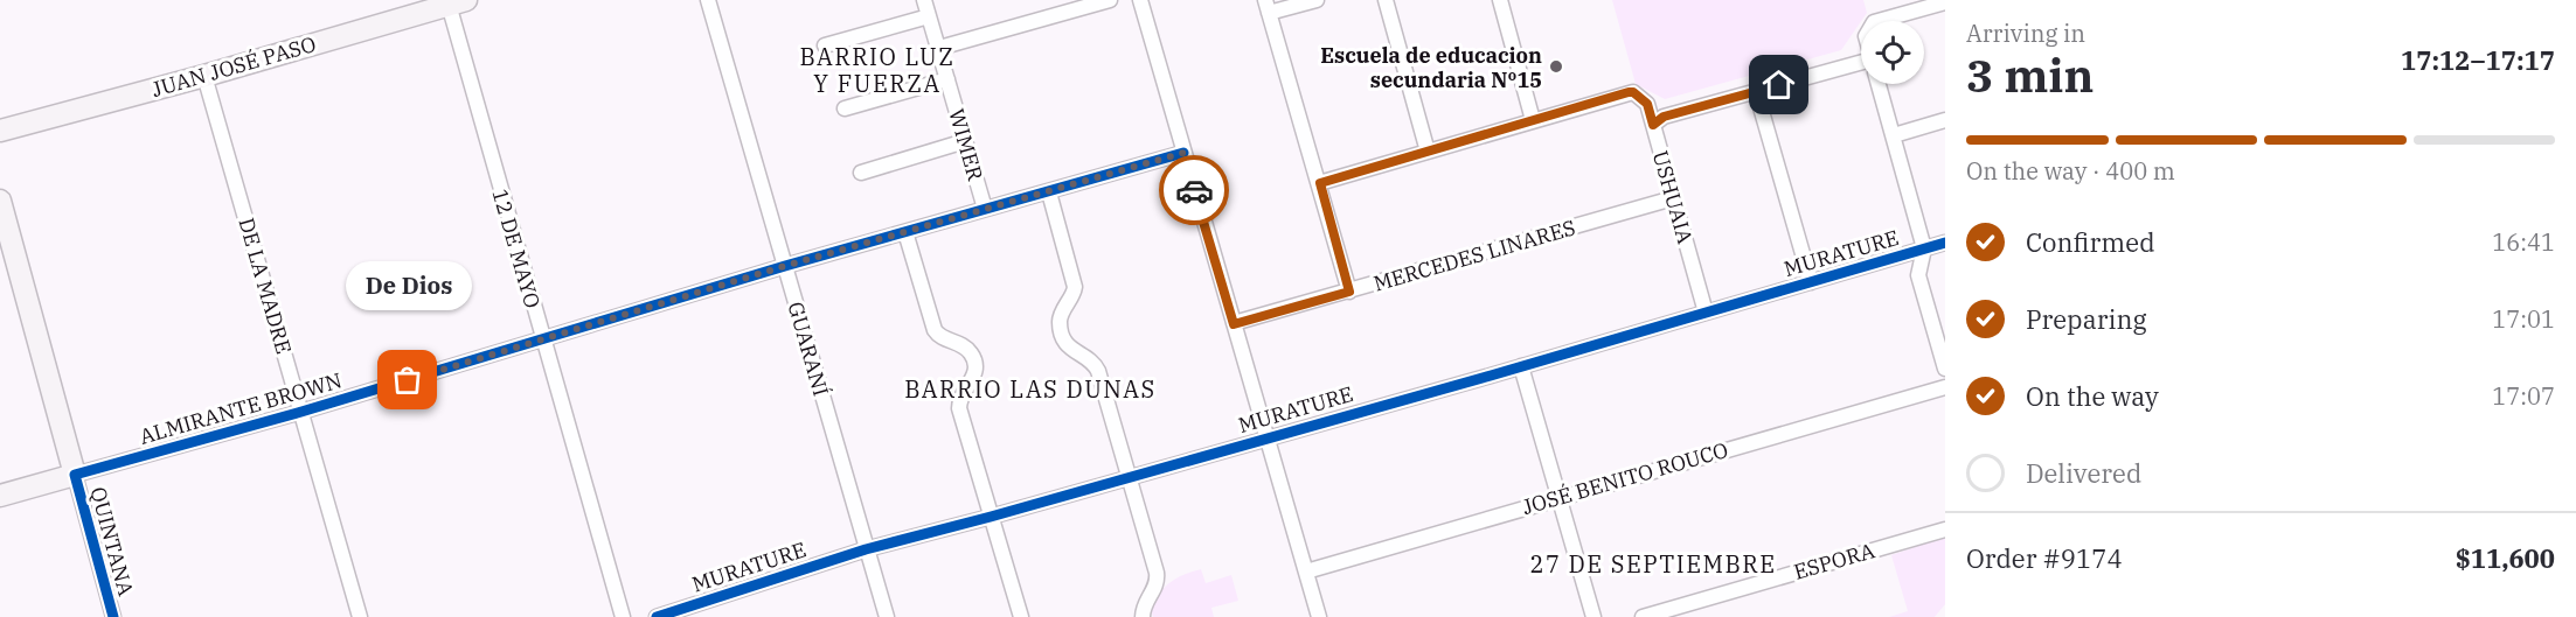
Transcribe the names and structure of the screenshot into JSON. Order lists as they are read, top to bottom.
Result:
{
  "streets": {
    "main road": ["JUAN JOSÉ PASO", "ALMIRANTE BROWN", "QUINTANA"],
    "street": [
      "WIMER",
      "USHUAIA",
      "12 DE MAYO",
      "MURATURE",
      "MERCEDES LINARES",
      "DE LA MADRE",
      "GUARANÍ",
      "JOSÉ BENITO ROUCO",
      "ESPORA"
    ]
  },
  "crossings": [
    ["JUAN JOSÉ PASO", "12 DE MAYO"],
    ["JUAN JOSÉ PASO", "DE LA MADRE"],
    ["WIMER", "ALMIRANTE BROWN"],
    ["USHUAIA", "MURATURE"],
    ["USHUAIA", "MERCEDES LINARES"],
    ["12 DE MAYO", "ALMIRANTE BROWN"],
    ["MURATURE", "GUARANÍ"],
    ["DE LA MADRE", "ALMIRANTE BROWN"],
    ["GUARANÍ", "ALMIRANTE BROWN"],
    ["ALMIRANTE BROWN", "QUINTANA"]
  ],
  "districts": ["BARRIO LUZ Y FUERZA", "BARRIO LAS DUNAS", "27 DE SEPTIEMBRE"],
  "places": ["Escuela de educacion secundaria Nº15", "De Dios"],
  "page": {
    "heading": ["3 min", "Arriving in", "17:12–17:17"],
    "panel": ["Order #9174", "$11,600"],
    "bar": "On the way · 400 m",
    "list": [
      ["Confirmed", "16:41"],
      ["Preparing", "17:01"],
      ["On the way", "17:07"],
      "Delivered"
    ],
    "bubble": "De Dios"
  }
}
